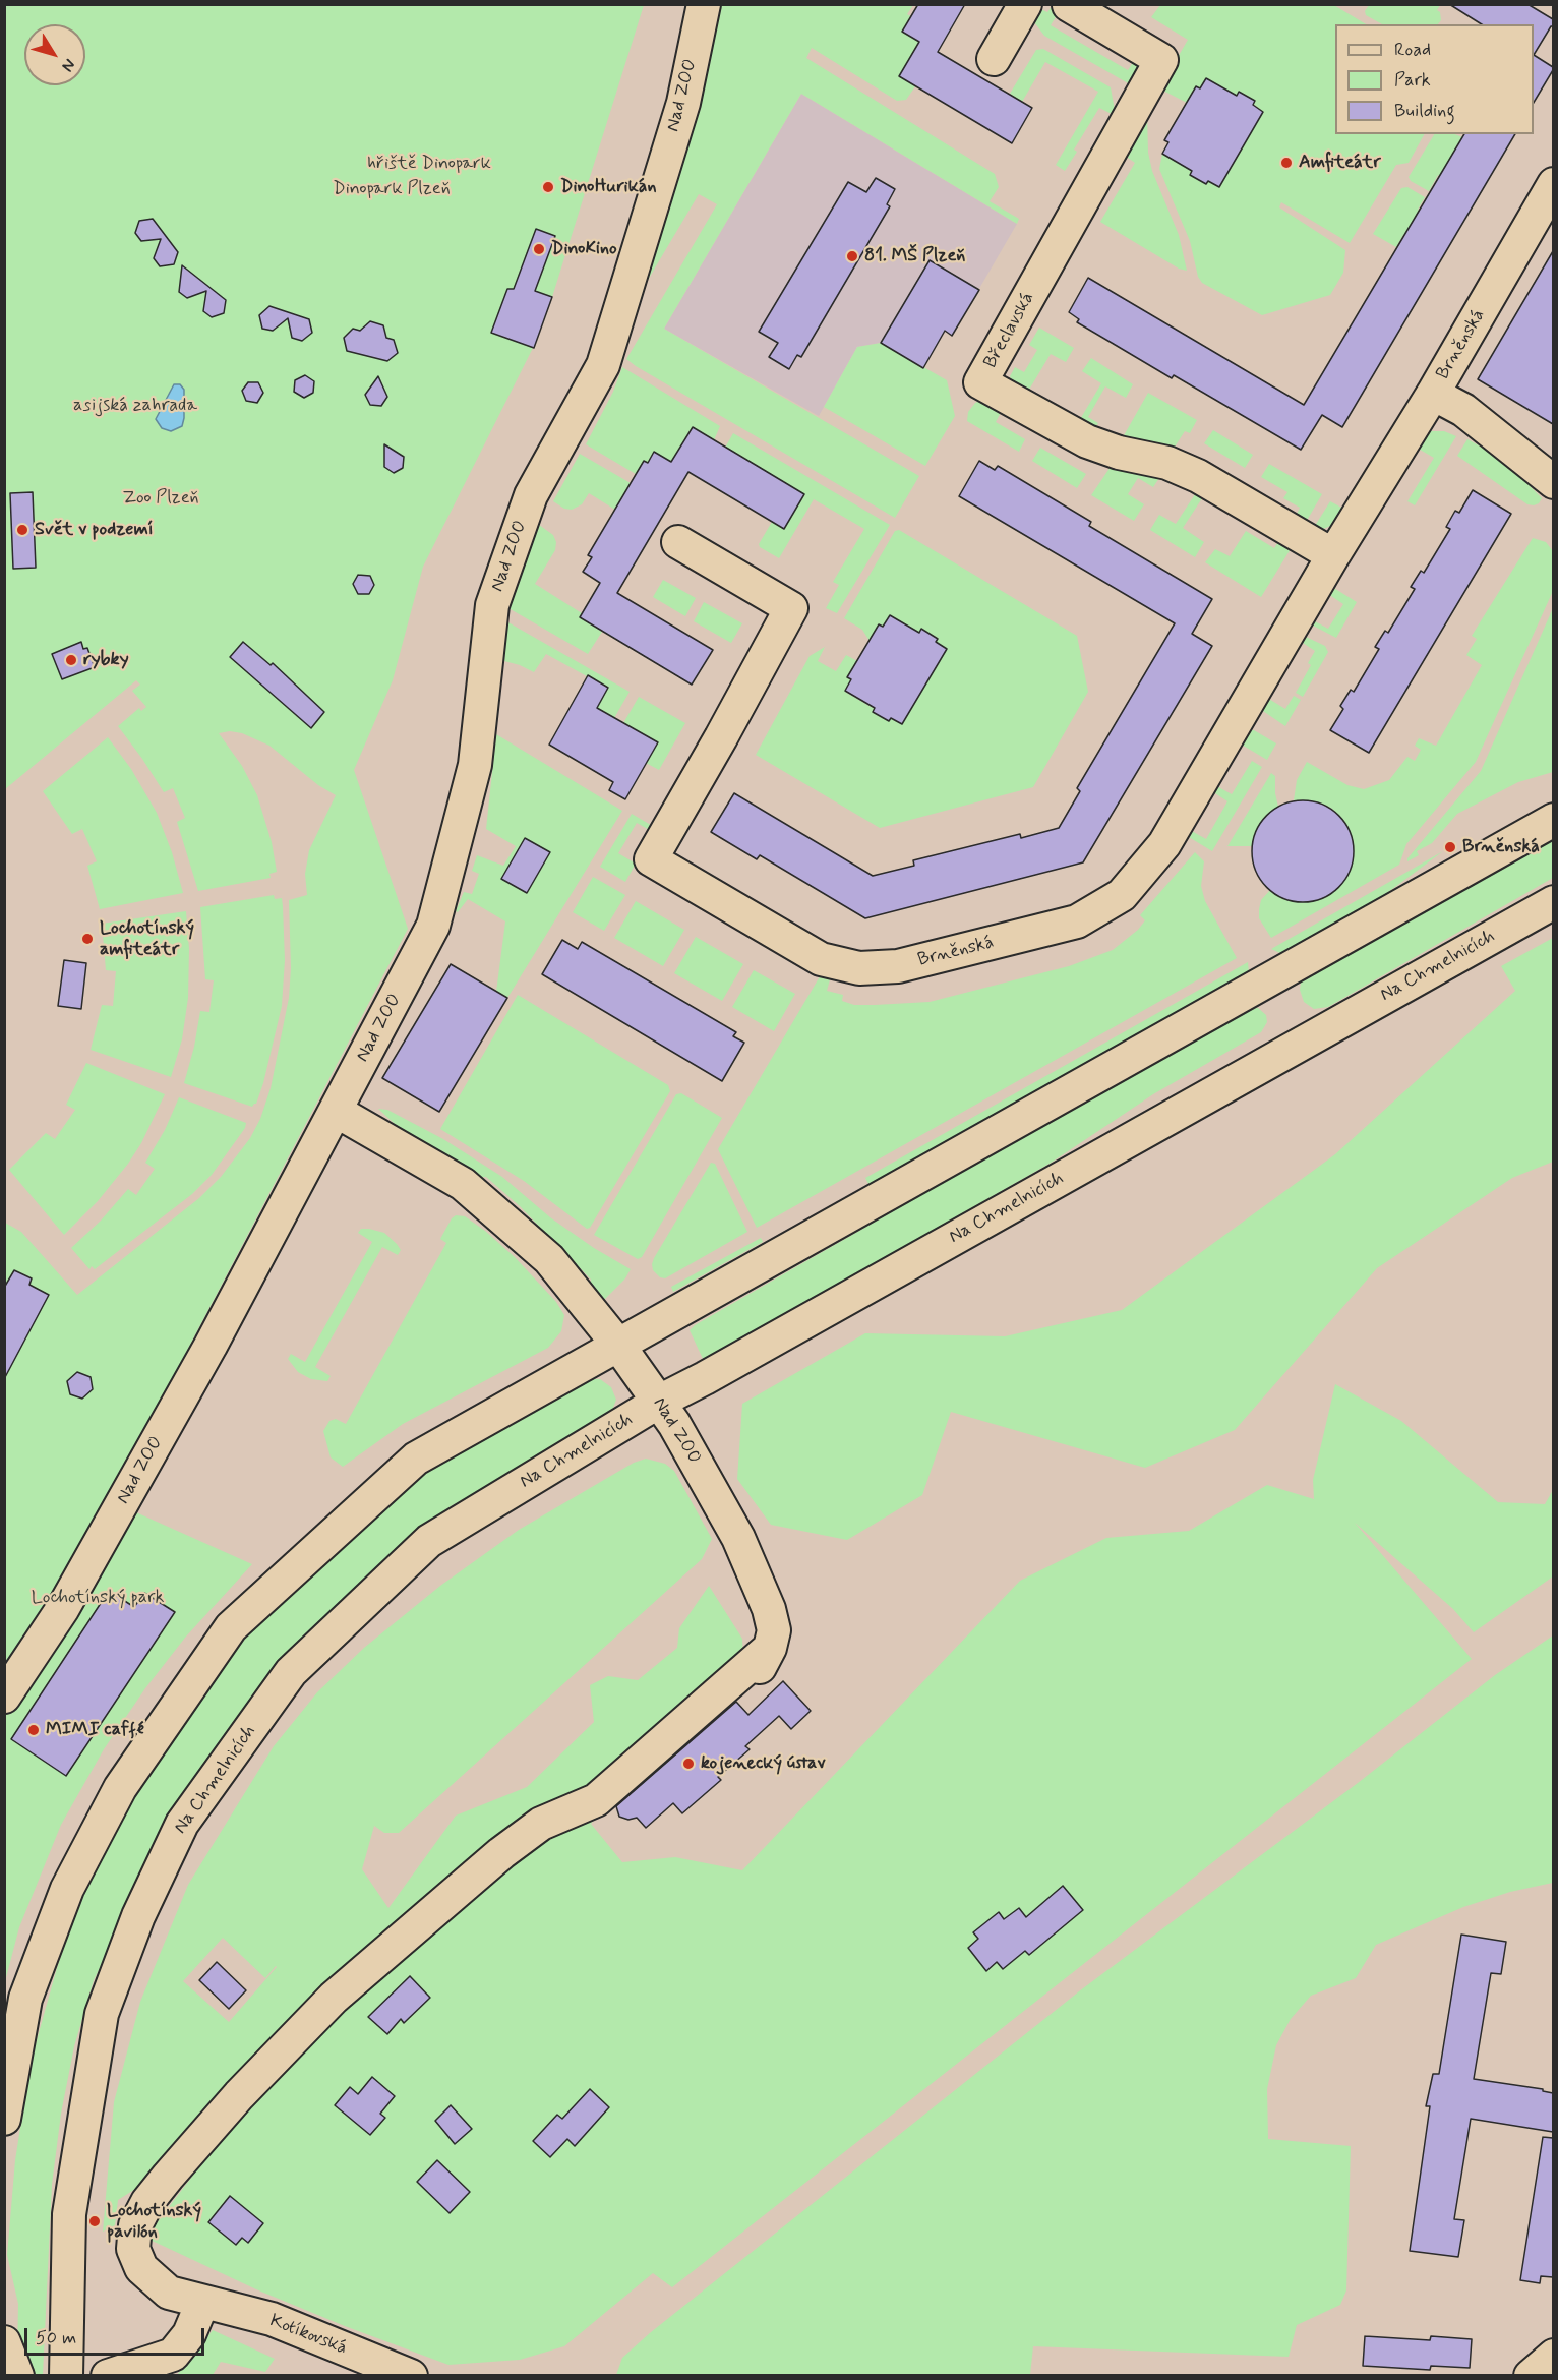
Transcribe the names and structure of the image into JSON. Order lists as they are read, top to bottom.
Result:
{
  "streets": {
    "street": [
      "Nad ZOO",
      "Břeclavská",
      "Brněnská",
      "Na Chmelnicích",
      "Kotíkovská"
    ]
  },
  "crossings": [
    ["Nad ZOO", "Na Chmelnicích"],
    ["Nad ZOO", "Kotíkovská"],
    ["Břeclavská", "Brněnská"]
  ],
  "parks": [
    "hřiště Dinopark",
    "Dinopark Plzeň",
    "asijská zahrada",
    "Zoo Plzeň",
    "Lochotínský park"
  ],
  "places": [
    "Amfiteátr",
    "DinoHurikán",
    "DinoKino",
    "81. MŠ Plzeň",
    "Svět v podzemí",
    "rybky",
    "Brněnská",
    "Lochotínský amfiteátr",
    "MIMI caffé",
    "kojenecký ústav",
    "Lochotínský pavilón"
  ],
  "legend": ["Road", "Park", "Building"],
  "scale_bar": "50 m",
  "north": "bottom right"
}
